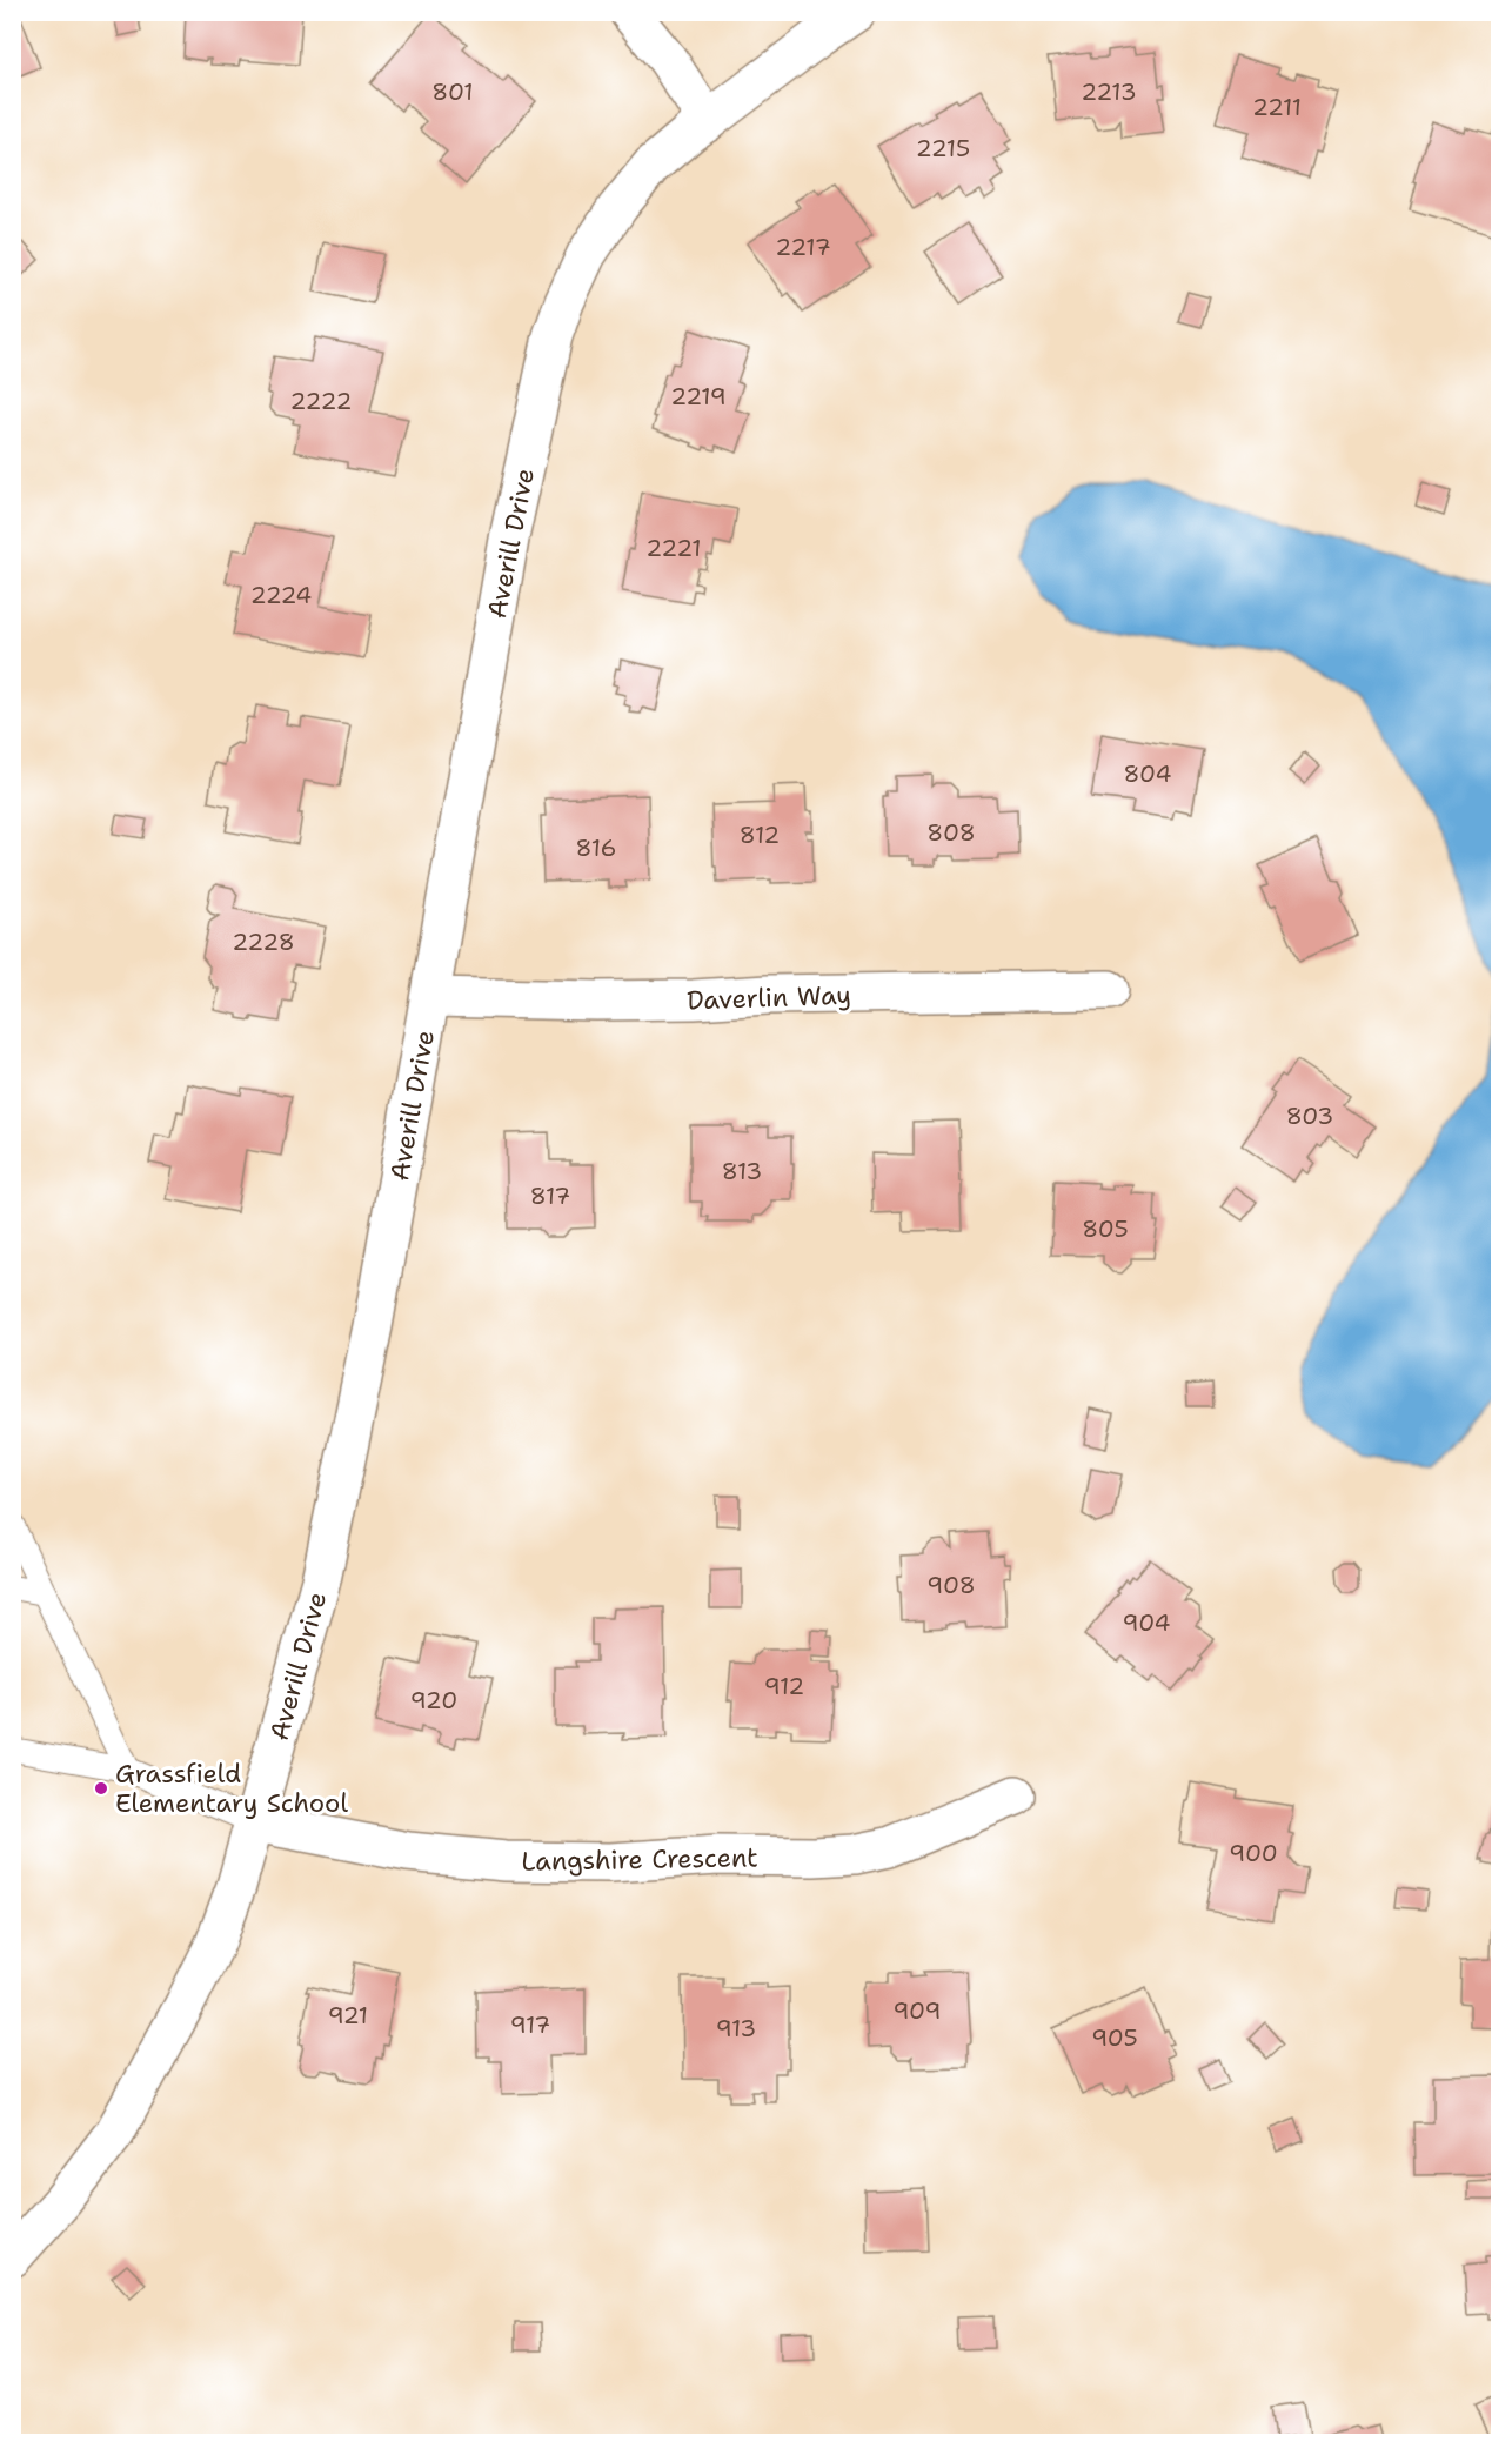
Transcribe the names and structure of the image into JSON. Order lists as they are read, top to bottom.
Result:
{
  "streets": {
    "street": ["Averill Drive", "Daverlin Way", "Langshire Crescent"]
  },
  "crossings": [
    ["Averill Drive", "Daverlin Way"],
    ["Averill Drive", "Langshire Crescent"]
  ],
  "places": ["Grassfield Elementary School"],
  "house_numbers": [
    "801",
    "2213",
    "2211",
    "2215",
    "2217",
    "2219",
    "2222",
    "2221",
    "2224",
    "804",
    "808",
    "812",
    "816",
    "2228",
    "803",
    "813",
    "817",
    "805",
    "908",
    "904",
    "912",
    "920",
    "900",
    "909",
    "921",
    "917",
    "913",
    "905"
  ]
}
